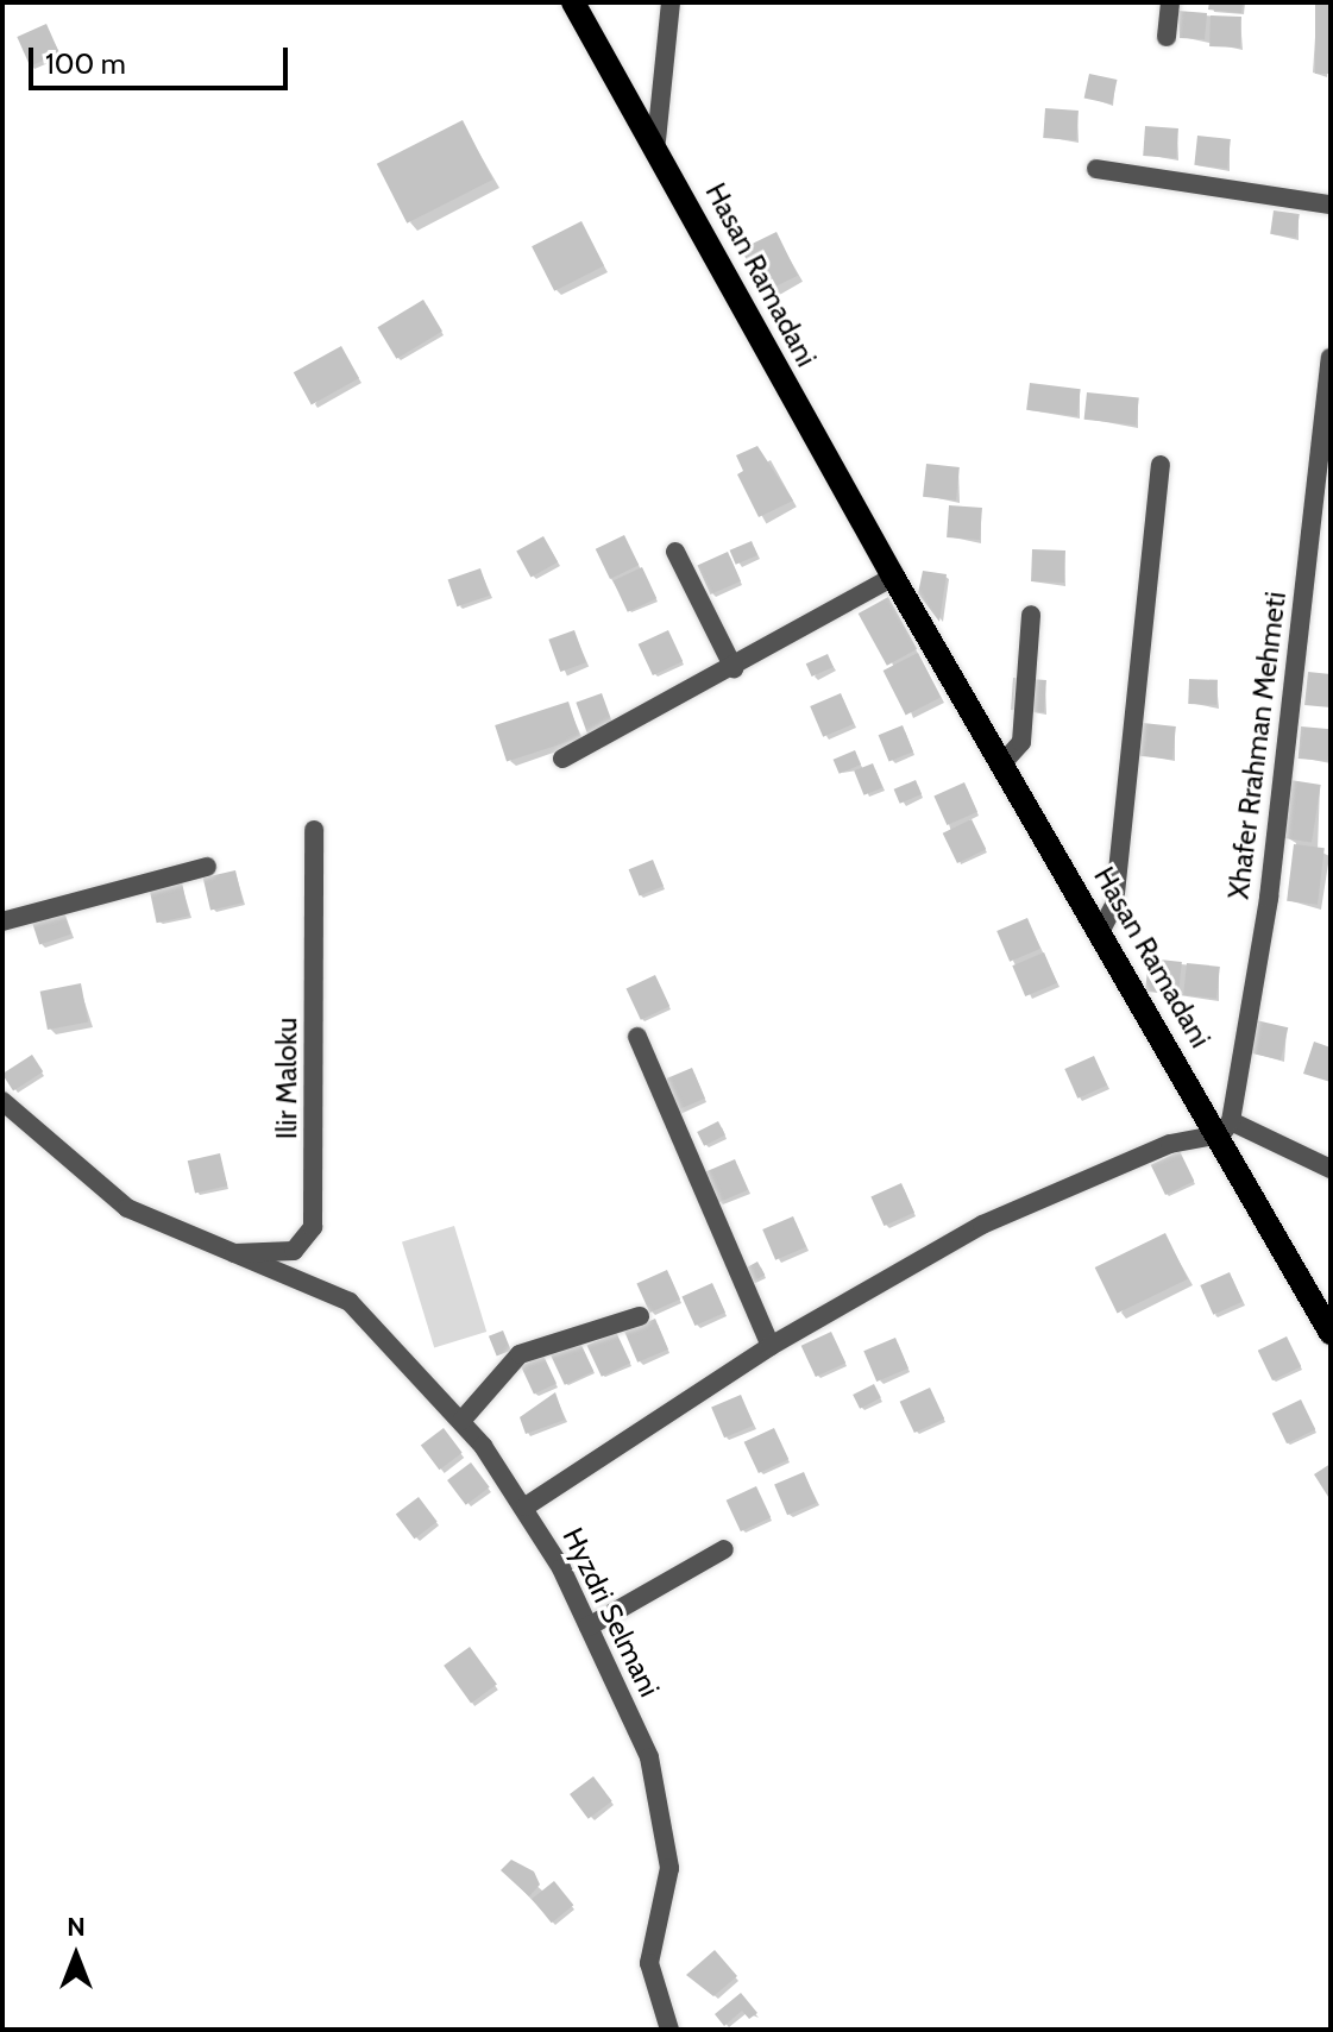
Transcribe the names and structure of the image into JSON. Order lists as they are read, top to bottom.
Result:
{
  "streets": {
    "main road": ["Hasan Ramadani"],
    "street": ["Xhafer Rrahman Mehmeti", "Ilir Maloku", "Hyzdri Selmani"]
  },
  "crossings": [
    ["Hasan Ramadani", "Xhafer Rrahman Mehmeti"],
    ["Hasan Ramadani", "Hyzdri Selmani"],
    ["Xhafer Rrahman Mehmeti", "Hyzdri Selmani"],
    ["Ilir Maloku", "Hyzdri Selmani"]
  ],
  "scale_bar": "100 m",
  "north": "top"
}
